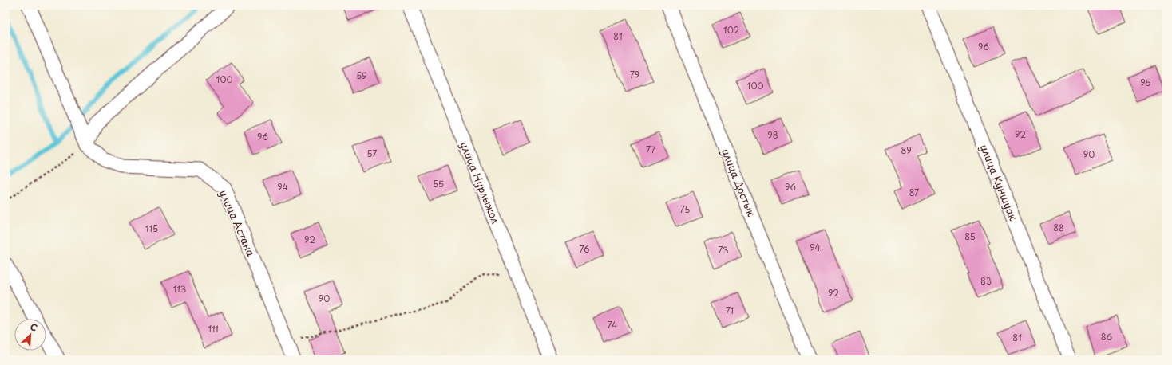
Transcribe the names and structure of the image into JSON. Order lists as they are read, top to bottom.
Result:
{
  "streets": {
    "street": [
      "улица Нурлыжол",
      "улица Достык",
      "улица Куншуак",
      "улица Астана"
    ]
  },
  "house_numbers": [
    "102",
    "81",
    "96",
    "79",
    "59",
    "100",
    "95",
    "100",
    "92",
    "98",
    "96",
    "77",
    "89",
    "57",
    "90",
    "55",
    "94",
    "96",
    "87",
    "75",
    "88",
    "115",
    "85",
    "92",
    "94",
    "76",
    "73",
    "83",
    "113",
    "92",
    "90",
    "71",
    "74",
    "111",
    "86",
    "81"
  ],
  "north": "top right"
}
